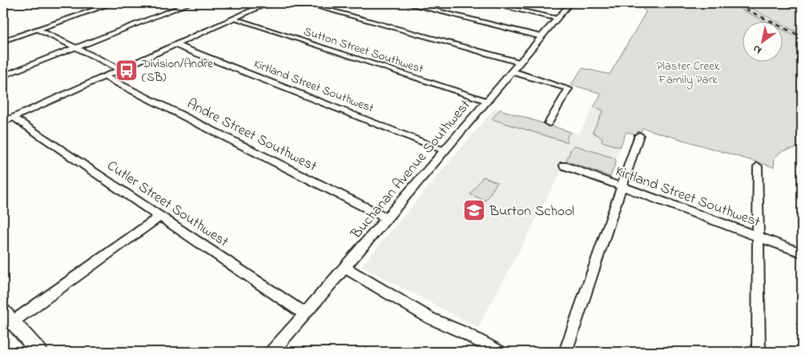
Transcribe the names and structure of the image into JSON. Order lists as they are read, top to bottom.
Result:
{
  "streets": {
    "street": [
      "Sutton Street Southwest",
      "Kirtland Street Southwest",
      "Andre Street Southwest",
      "Buchanan Avenue Southwest",
      "Cutler Street Southwest"
    ]
  },
  "crossings": [
    ["Sutton Street Southwest", "Buchanan Avenue Southwest"],
    ["Kirtland Street Southwest", "Buchanan Avenue Southwest"],
    ["Andre Street Southwest", "Buchanan Avenue Southwest"],
    ["Buchanan Avenue Southwest", "Cutler Street Southwest"]
  ],
  "parks": ["Plaster Creek Family Park"],
  "places": {
    "bus stop": ["Division/Andre (SB)"],
    "school or university": ["Burton School"]
  },
  "north": "bottom left"
}
